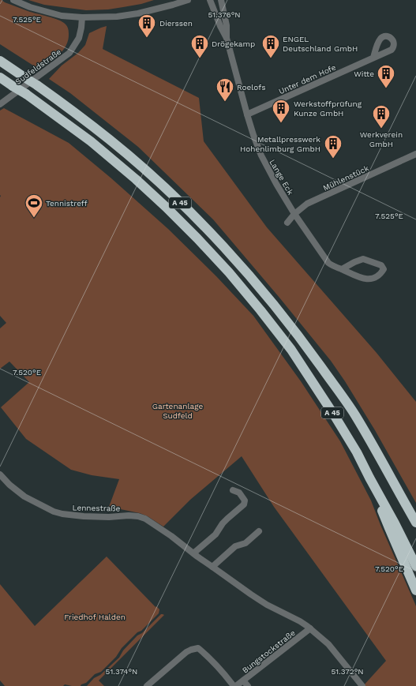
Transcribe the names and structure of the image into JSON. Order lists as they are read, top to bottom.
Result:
{
  "streets": {
    "highway": ["A 45"],
    "street": [
      "Sudfeldstraße",
      "Unter dem Hofe",
      "Lange Eck",
      "Mühlenstück",
      "Lennestraße",
      "Bungstockstraße"
    ]
  },
  "crossings": [
    ["Unter dem Hofe", "Lange Eck"],
    ["Lange Eck", "Mühlenstück"],
    ["Lennestraße", "Bungstockstraße"]
  ],
  "parks": ["Gartenanlage Sudfeld", "Friedhof Halden"],
  "places": {
    "building": [
      "Dierssen",
      "Drögekamp",
      "ENGEL Deutschland GmbH",
      "Witte",
      "Werkstoffprüfung Kunze GmbH",
      "Werkverein GmbH",
      "Metallpresswerk Hohenlimburg GmbH"
    ],
    "restaurant": ["Roelofs"],
    "sports": ["Tennistreff"]
  },
  "coordinates": [
    "51.376°N",
    "7.525°E",
    "7.520°E",
    "51.374°N",
    "51.372°N"
  ]
}
